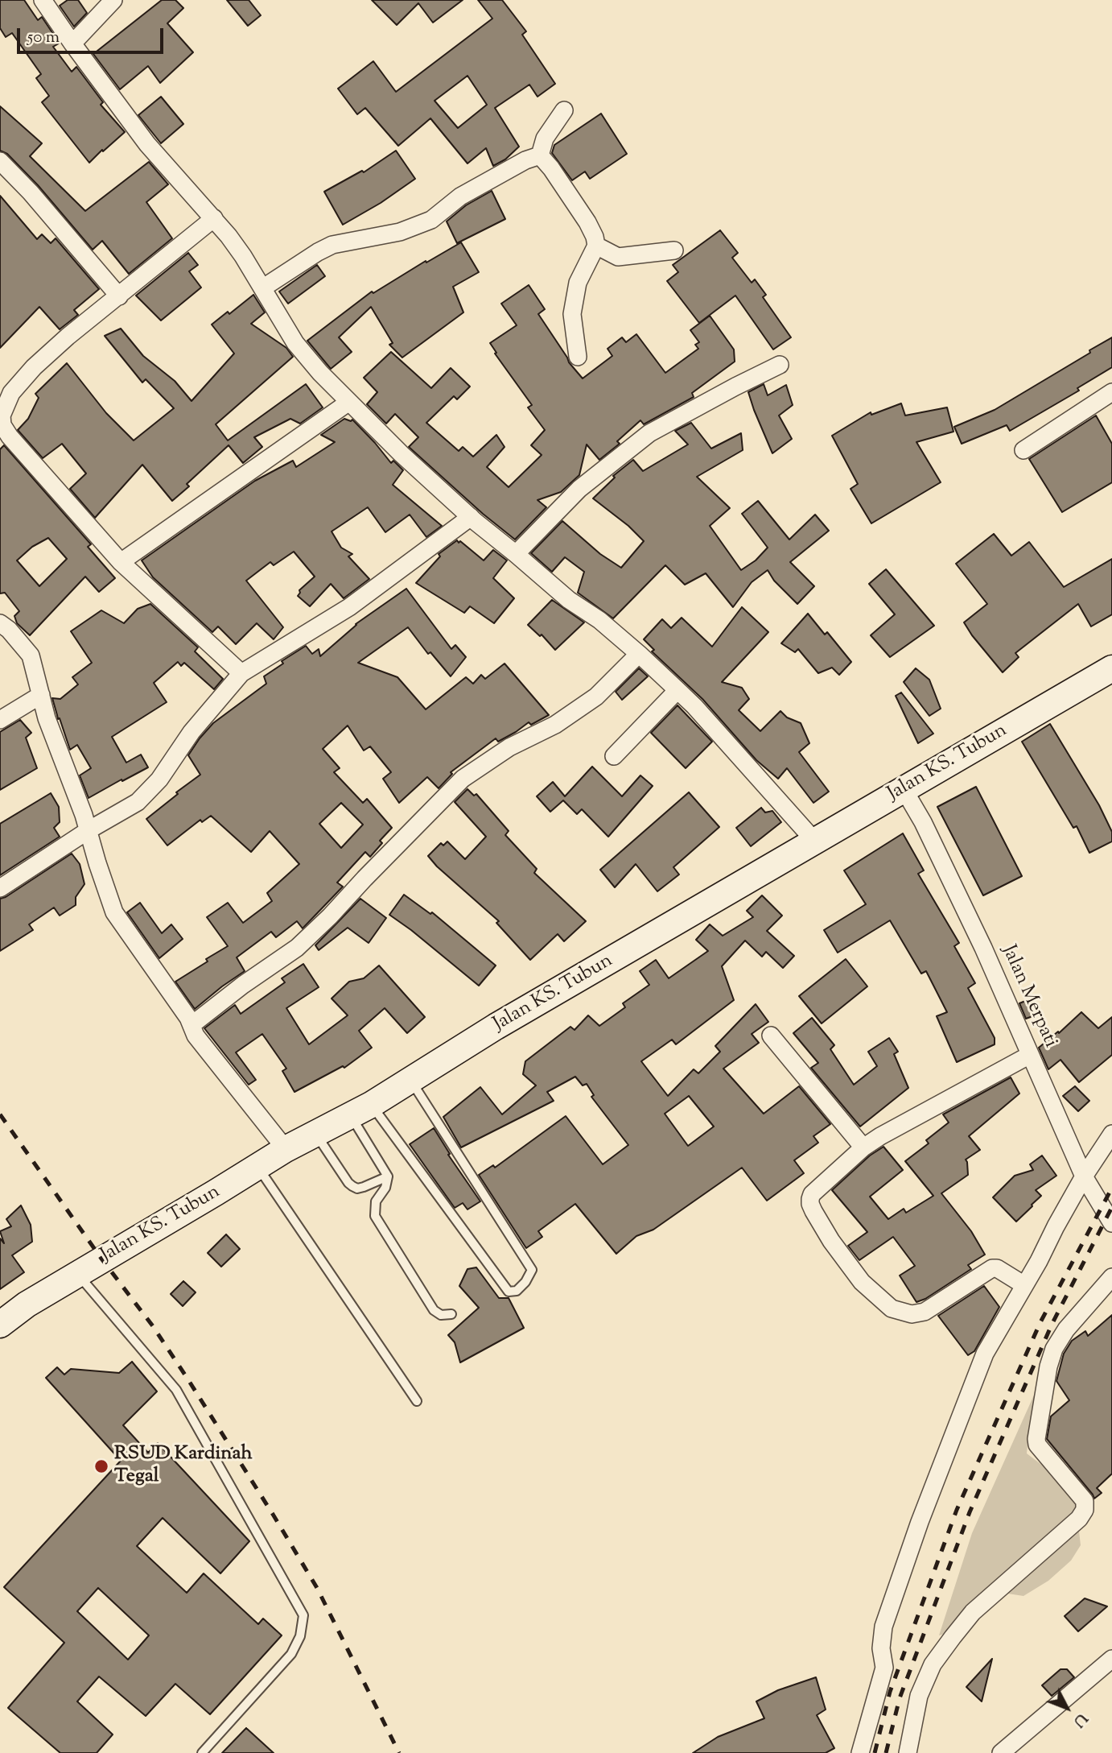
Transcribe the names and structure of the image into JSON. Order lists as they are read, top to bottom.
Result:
{
  "streets": {
    "main road": ["Jalan KS. Tubun"],
    "street": ["Jalan Merpati"]
  },
  "crossings": [
    ["Jalan KS. Tubun", "Jalan Merpati"]
  ],
  "places": ["RSUD Kardinah Tegal"],
  "scale_bar": "50 m",
  "north": "bottom right"
}
